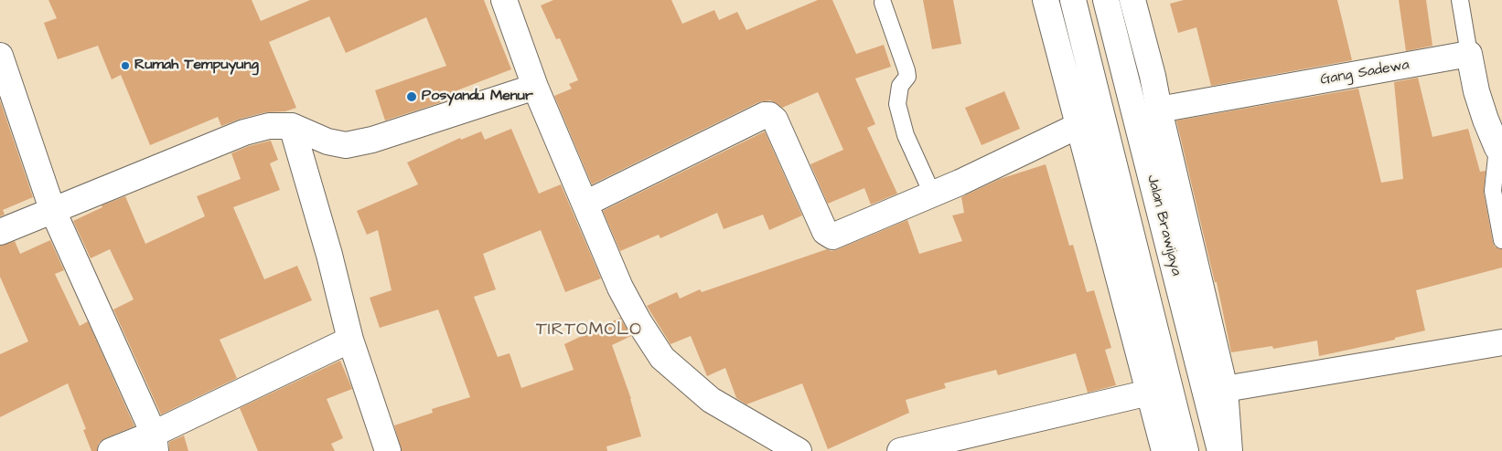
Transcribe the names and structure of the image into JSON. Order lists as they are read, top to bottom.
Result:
{
  "streets": {
    "main road": ["Gang Sadewa", "Jalan Brawijaya"]
  },
  "districts": ["TIRTOMOLO"],
  "places": ["Rumah Tempuyung", "Posyandu Menur"]
}
